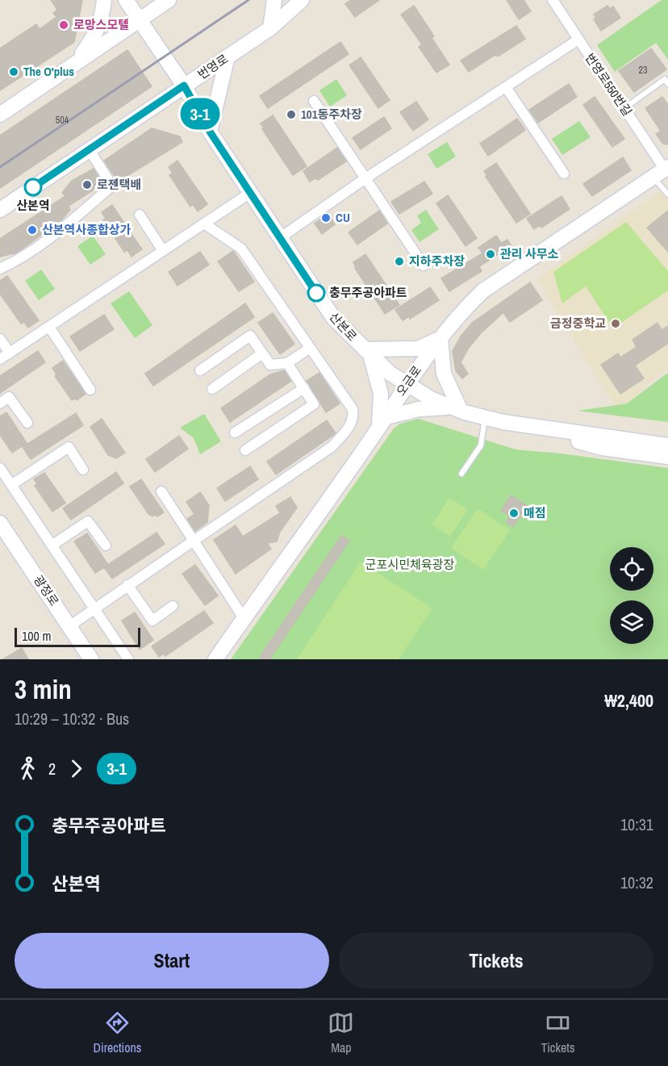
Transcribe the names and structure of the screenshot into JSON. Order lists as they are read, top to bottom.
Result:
{
  "streets": {
    "street": [
      "번영로",
      "번영로550번길",
      "산본로",
      "오금로",
      "광정로"
    ]
  },
  "crossings": [
    ["번영로", "산본로"],
    ["번영로550번길", "오금로"],
    ["산본로", "오금로"]
  ],
  "parks": ["군포시민체육광장"],
  "places": [
    "로망스모텔",
    "The O'plus",
    "101동주차장",
    "로젠택배",
    "산본역",
    "CU",
    "산본역사종합상가",
    "관리 사무소",
    "지하주차장",
    "충무주공아파트",
    "금정중학교",
    "매점"
  ],
  "lines": ["bus line 3-1"],
  "house_numbers": ["23", "504"],
  "scale_bar": "100 m",
  "page": {
    "on_map": "3-1",
    "scale": "100 m",
    "heading": ["3 min", "10:29 – 10:32 · Bus", "₩2,400"],
    "legs": ["2", "3-1"],
    "list": [
      {
        "name": "충무주공아파트",
        "value": "10:31"
      },
      {
        "name": "산본역",
        "value": "10:32"
      }
    ],
    "buttons": ["Start", "Tickets"],
    "tabs": ["Directions", "Map", "Tickets"]
  }
}
